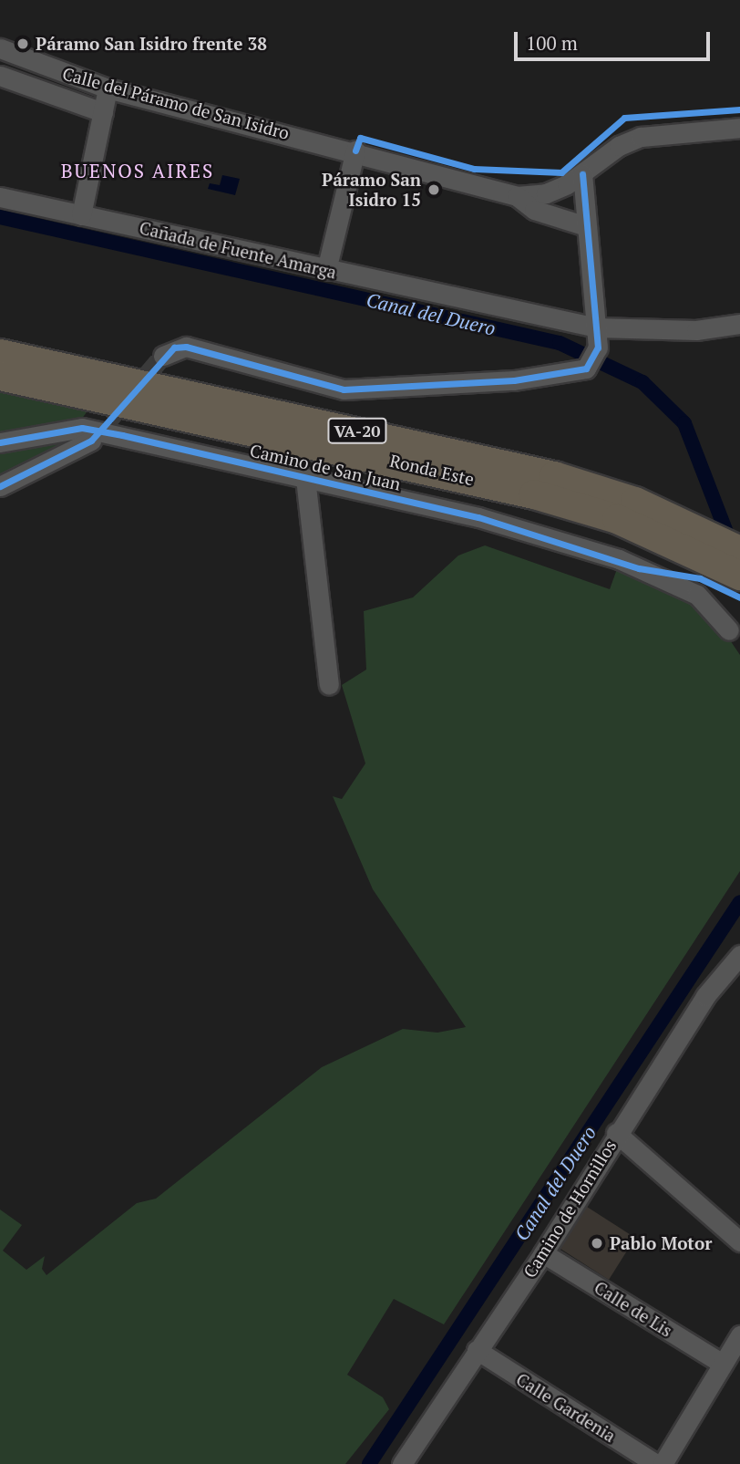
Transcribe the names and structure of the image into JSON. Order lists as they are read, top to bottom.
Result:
{
  "streets": {
    "highway": ["VA-20", "Ronda Este"],
    "street": [
      "Calle del Páramo de San Isidro",
      "Cañada de Fuente Amarga",
      "Camino de San Juan",
      "Camino de Hornillos",
      "Calle de Lis",
      "Calle Gardenia"
    ]
  },
  "crossings": [
    ["Camino de Hornillos", "Calle de Lis"],
    ["Camino de Hornillos", "Calle Gardenia"]
  ],
  "districts": ["BUENOS AIRES"],
  "water": ["Canal del Duero"],
  "places": ["Páramo San Isidro frente 38", "Páramo San Isidro 15", "Pablo Motor"],
  "scale_bar": "100 m"
}
